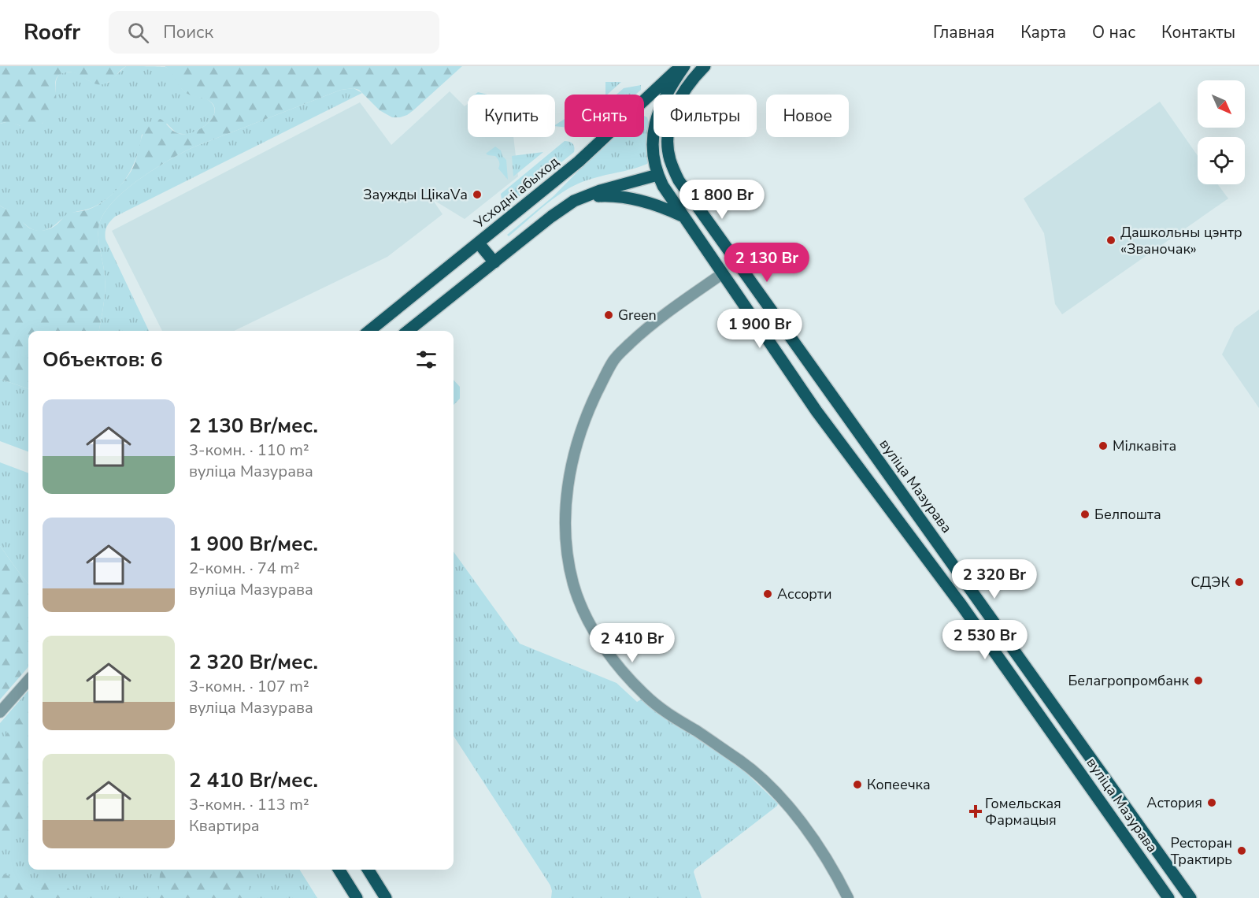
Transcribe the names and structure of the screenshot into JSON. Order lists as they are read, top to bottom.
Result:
{
  "streets": {
    "main road": ["Усходні абыход", "вуліца Мазурава"]
  },
  "crossings": [
    ["Усходні абыход", "вуліца Мазурава"]
  ],
  "places": {
    "other": [
      "Заужды ЦікаVа",
      "Дашкольны цэнтр «Званочак»",
      "Green",
      "Мілкавіта",
      "Белпошта",
      "СДЭК",
      "Ассорти",
      "Белагропромбанк",
      "Копеечка",
      "Астория",
      "Ресторан Трактирь"
    ],
    "health": ["Гомельская Фармацыя"]
  },
  "north": "bottom right",
  "page": {
    "header": "Roofr",
    "search": "Поиск",
    "nav": [
      "Главная",
      "Карта",
      "О нас",
      "Контакты"
    ],
    "chip": [
      "Купить",
      "Снять",
      "Фильтры",
      "Новое"
    ],
    "price": [
      "1 800 Br",
      "2 130 Br",
      "1 900 Br",
      "2 320 Br",
      "2 530 Br",
      "2 410 Br"
    ],
    "heading": "Объектов: 6",
    "list": [
      {
        "name": "2 130 Br/мес.",
        "note": "3-комн. · 110 m² · вуліца Мазурава"
      },
      {
        "name": "1 900 Br/мес.",
        "note": "2-комн. · 74 m² · вуліца Мазурава"
      },
      {
        "name": "2 320 Br/мес.",
        "note": "3-комн. · 107 m² · вуліца Мазурава"
      },
      {
        "name": "2 410 Br/мес.",
        "note": "3-комн. · 113 m² · Квартира"
      }
    ]
  }
}
